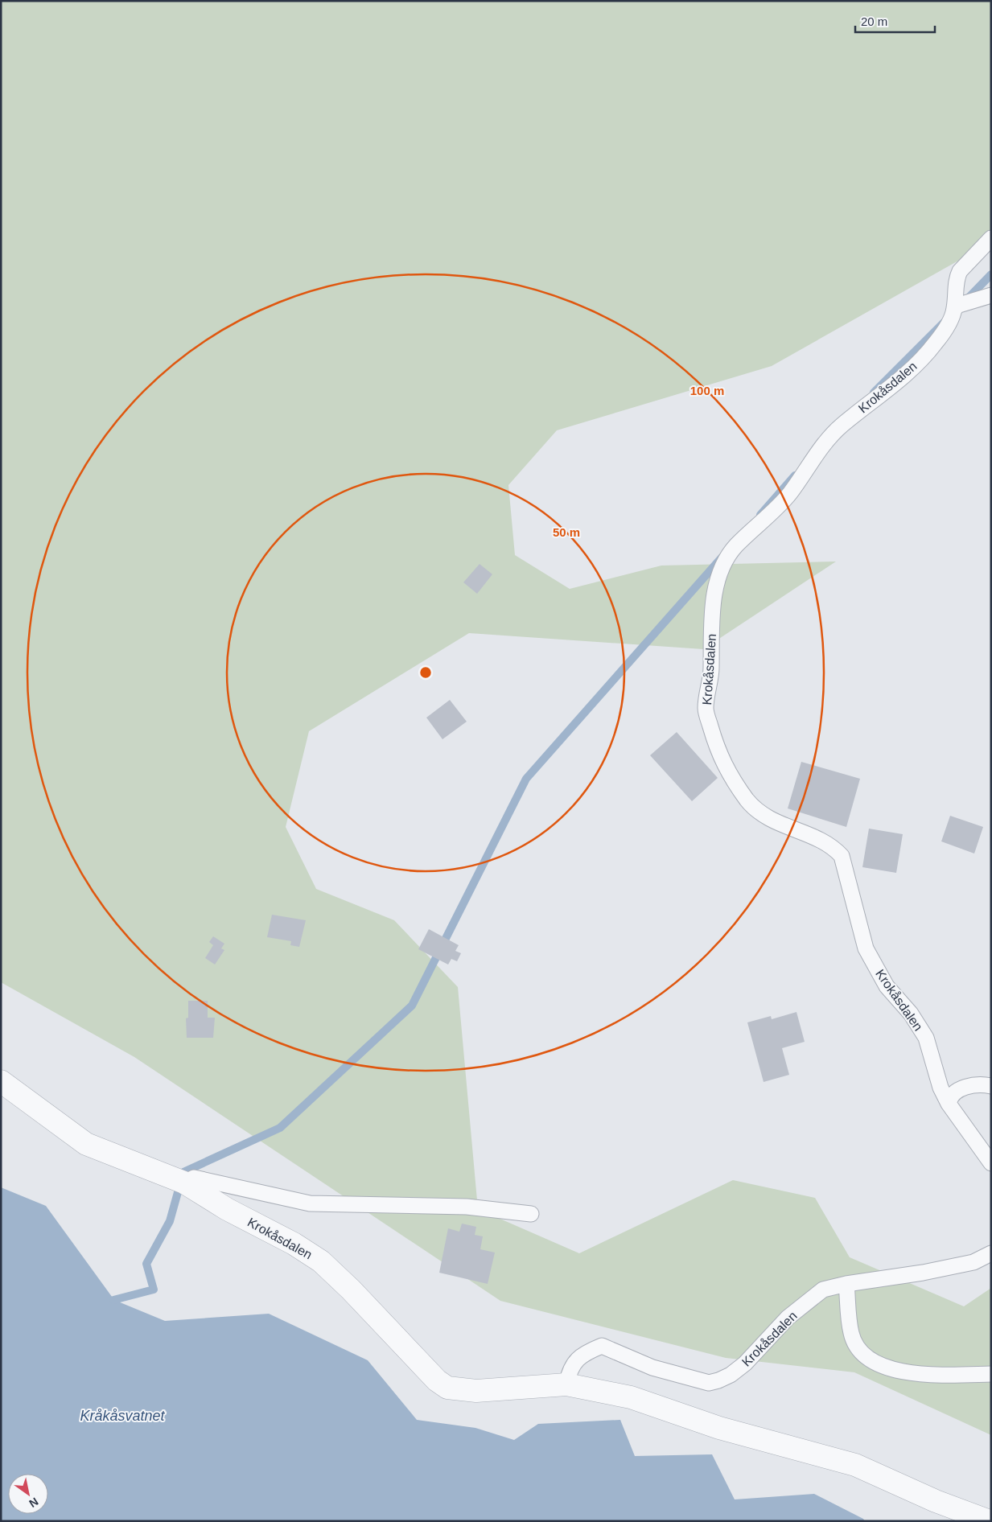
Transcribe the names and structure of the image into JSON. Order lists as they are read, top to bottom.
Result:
{
  "streets": {
    "street": ["Krokåsdalen"]
  },
  "water": ["Kråkåsvatnet"],
  "scale_bar": "20 m",
  "north": "bottom right",
  "rings": ["100 m", "50 m"]
}
